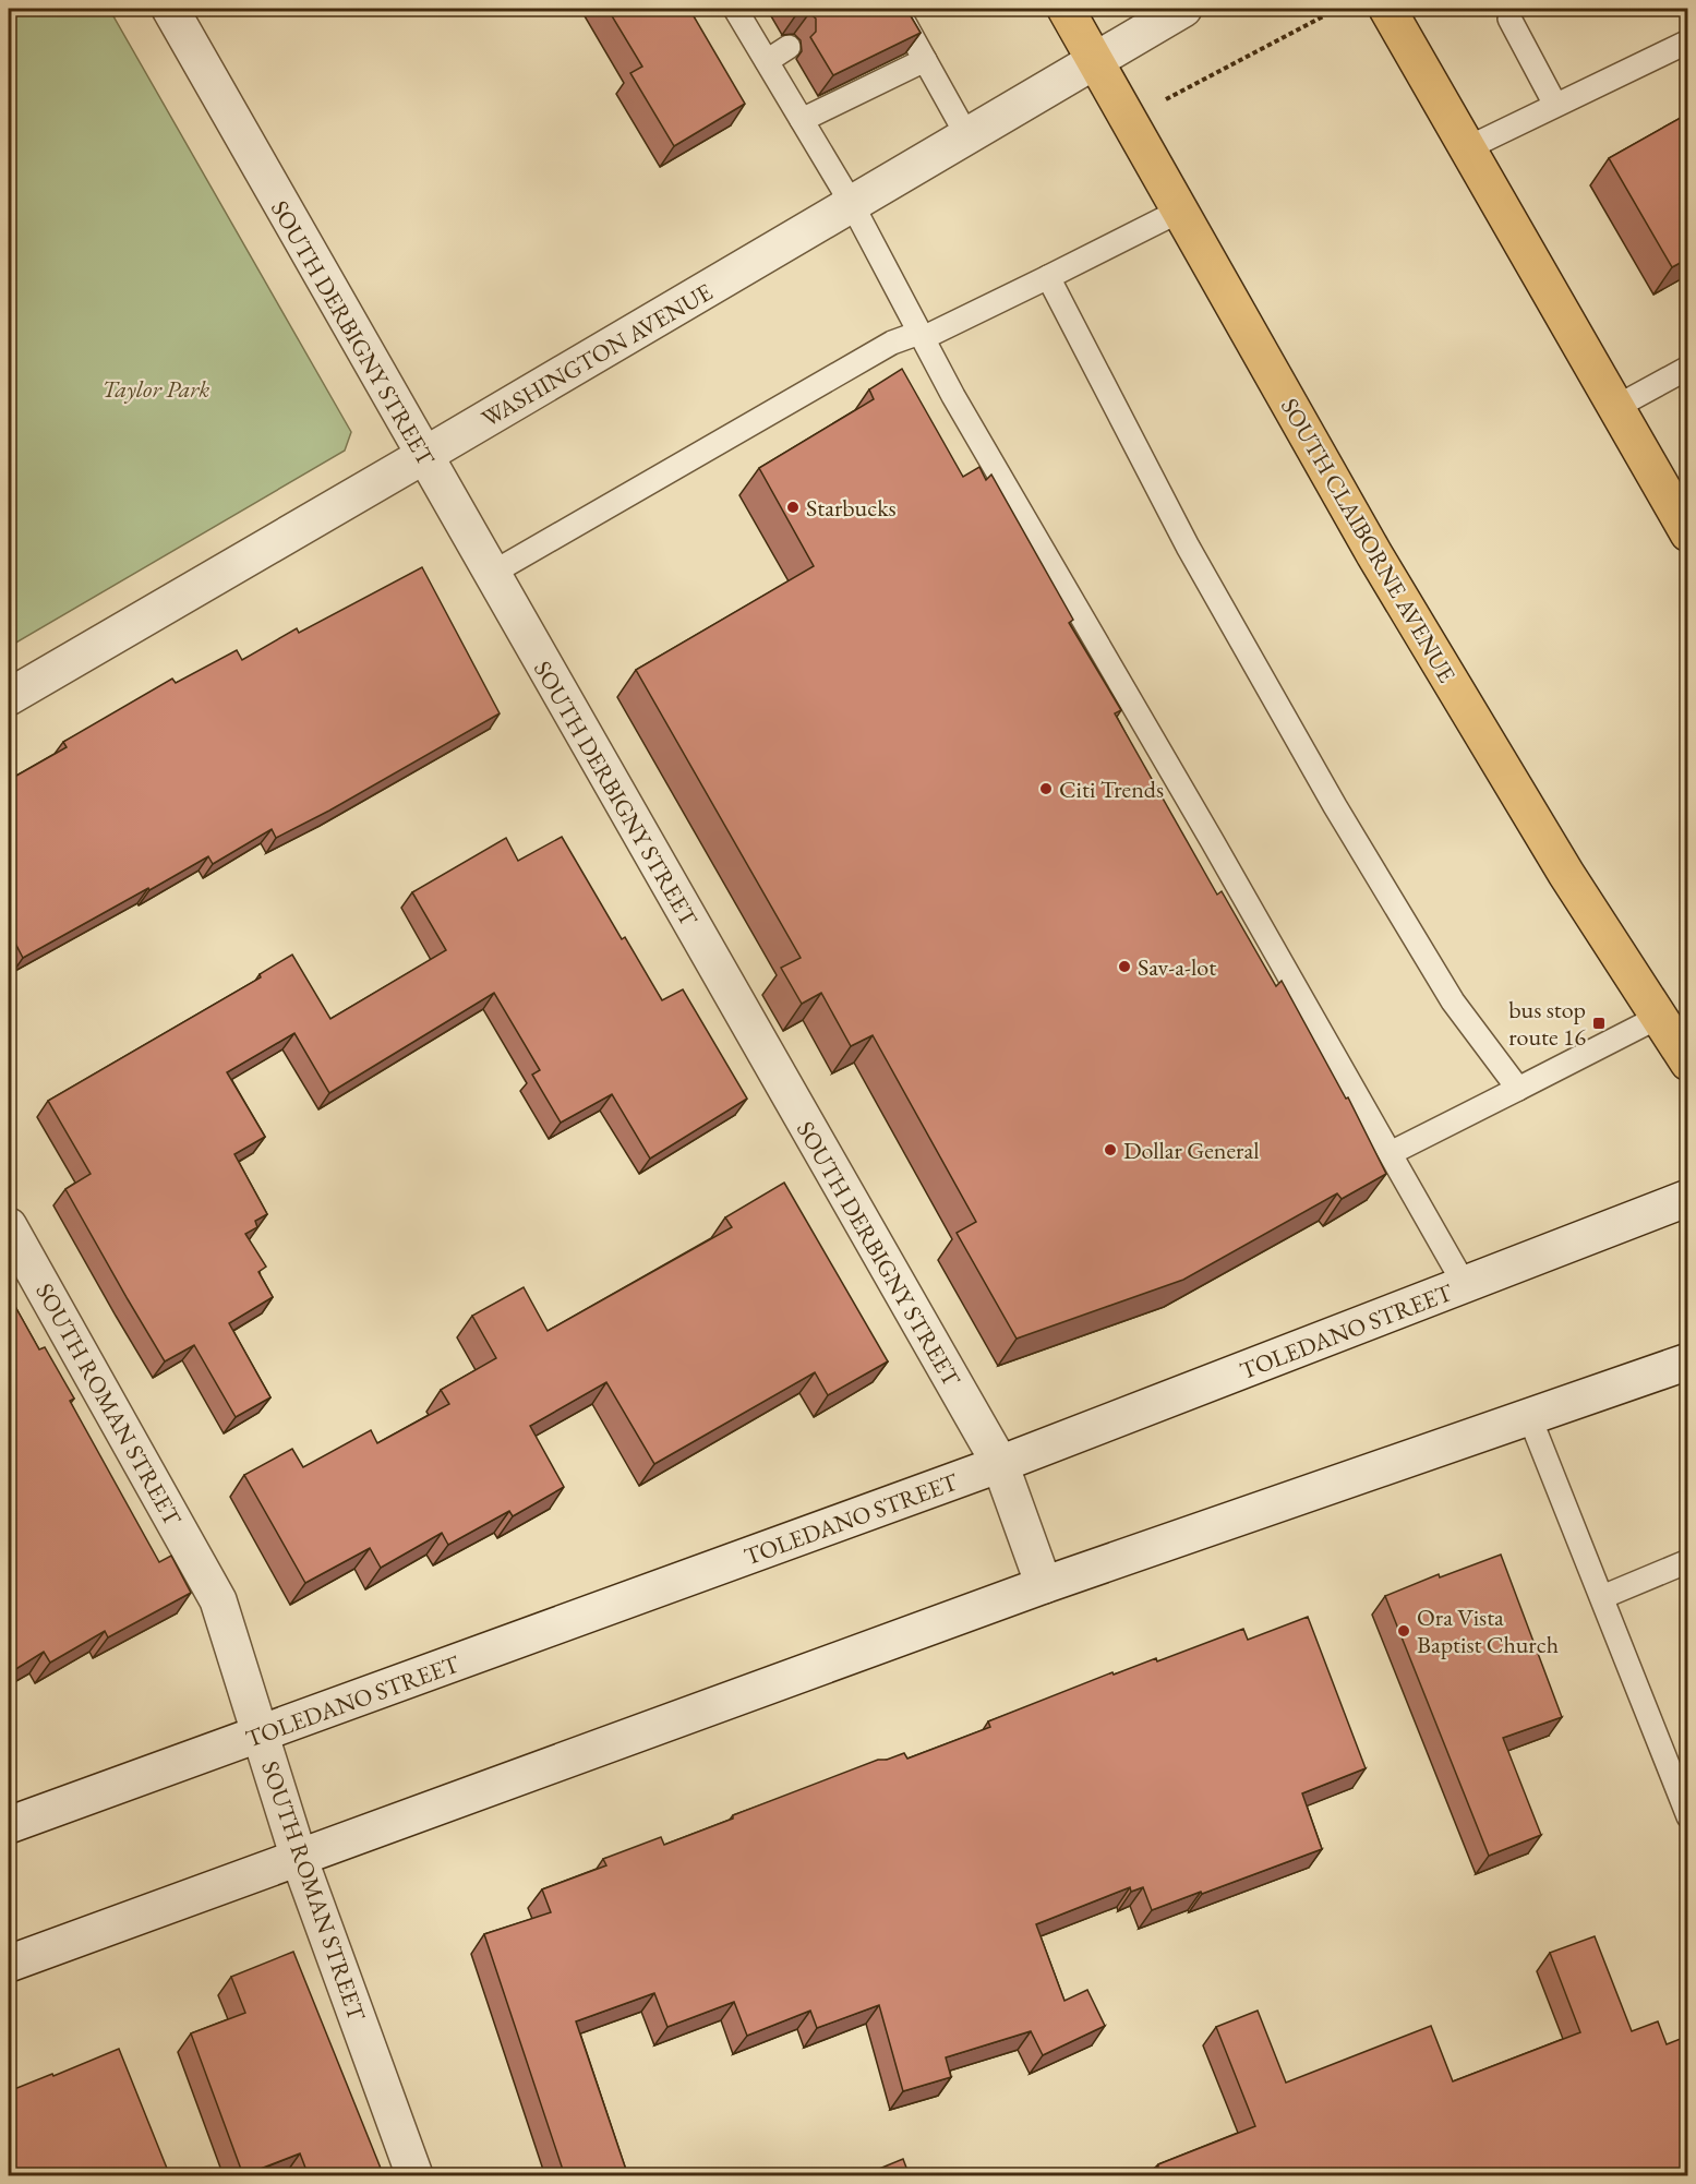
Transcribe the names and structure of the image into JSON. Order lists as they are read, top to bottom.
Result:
{
  "streets": {
    "main road": ["SOUTH CLAIBORNE AVENUE"],
    "street": [
      "SOUTH DERBIGNY STREET",
      "WASHINGTON AVENUE",
      "TOLEDANO STREET",
      "SOUTH ROMAN STREET"
    ]
  },
  "crossings": [
    ["SOUTH DERBIGNY STREET", "WASHINGTON AVENUE"],
    ["SOUTH DERBIGNY STREET", "TOLEDANO STREET"],
    ["WASHINGTON AVENUE", "SOUTH CLAIBORNE AVENUE"],
    ["TOLEDANO STREET", "SOUTH ROMAN STREET"]
  ],
  "parks": ["Taylor Park"],
  "places": {
    "other": [
      "Starbucks",
      "Citi Trends",
      "Sav-a-lot",
      "Dollar General",
      "Ora Vista Baptist Church"
    ],
    "transit": ["bus stop route 16"]
  }
}
